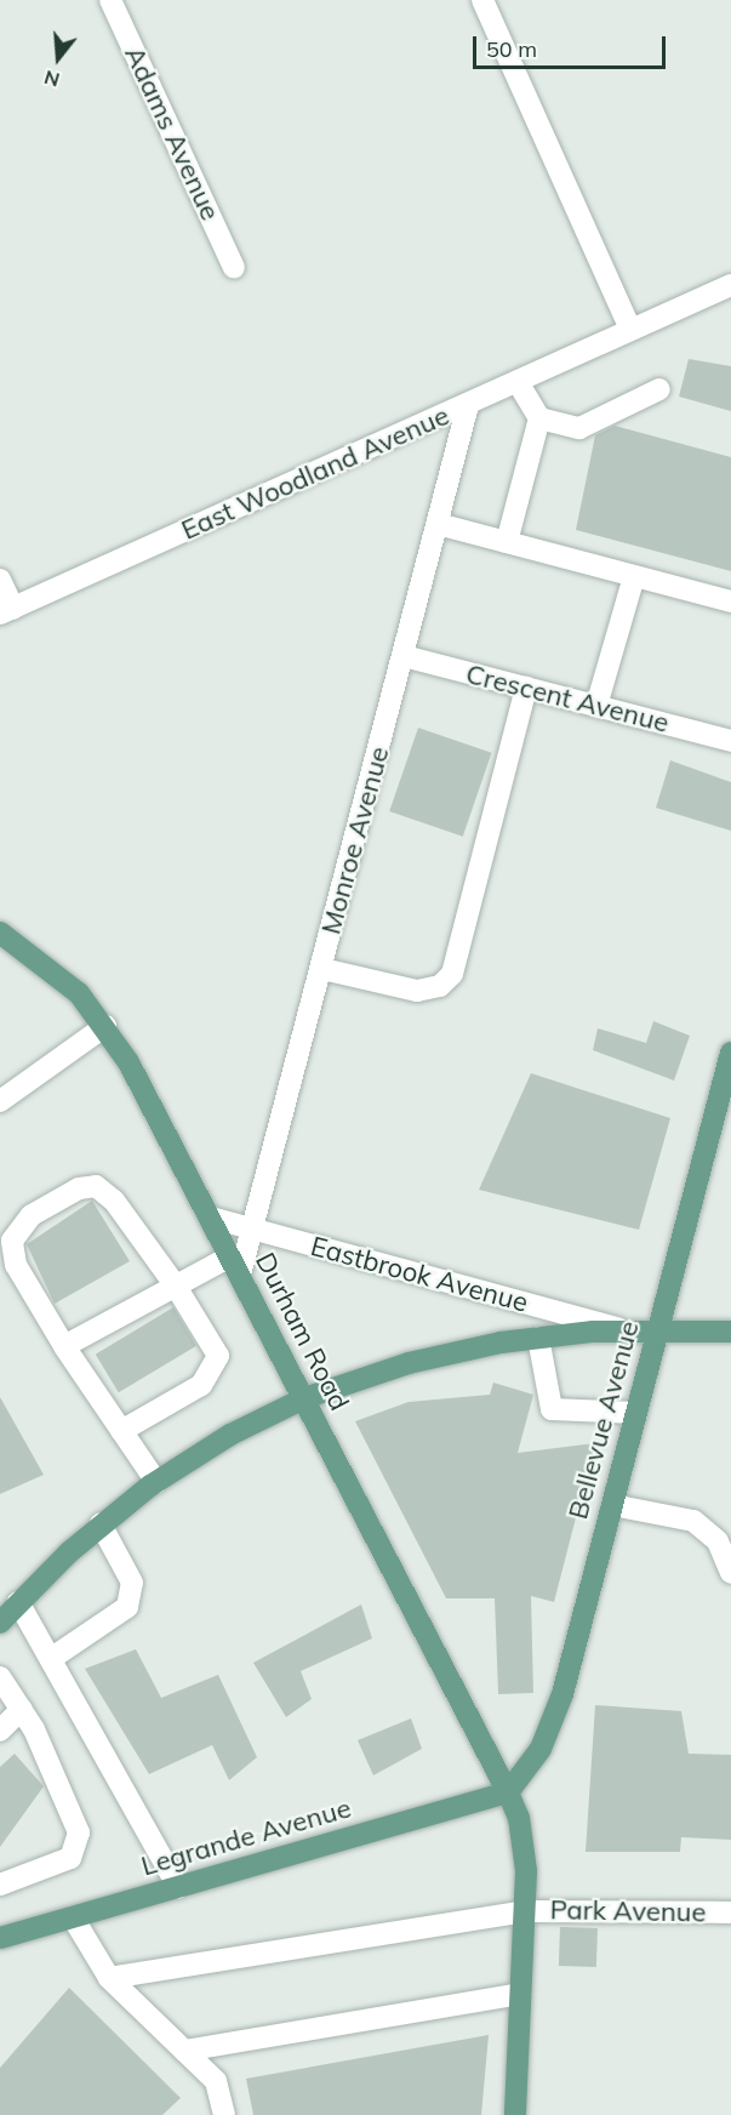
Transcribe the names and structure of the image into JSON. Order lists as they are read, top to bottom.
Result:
{
  "streets": {
    "main road": ["Durham Road", "Bellevue Avenue", "Legrande Avenue"],
    "street": [
      "Adams Avenue",
      "East Woodland Avenue",
      "Crescent Avenue",
      "Monroe Avenue",
      "Eastbrook Avenue",
      "Park Avenue"
    ]
  },
  "crossings": [
    ["East Woodland Avenue", "Monroe Avenue"],
    ["Crescent Avenue", "Monroe Avenue"],
    ["Monroe Avenue", "Eastbrook Avenue"],
    ["Monroe Avenue", "Durham Road"],
    ["Eastbrook Avenue", "Durham Road"],
    ["Durham Road", "Bellevue Avenue"],
    ["Durham Road", "Legrande Avenue"],
    ["Durham Road", "Park Avenue"],
    ["Bellevue Avenue", "Legrande Avenue"]
  ],
  "scale_bar": "50 m",
  "north": "bottom"
}
